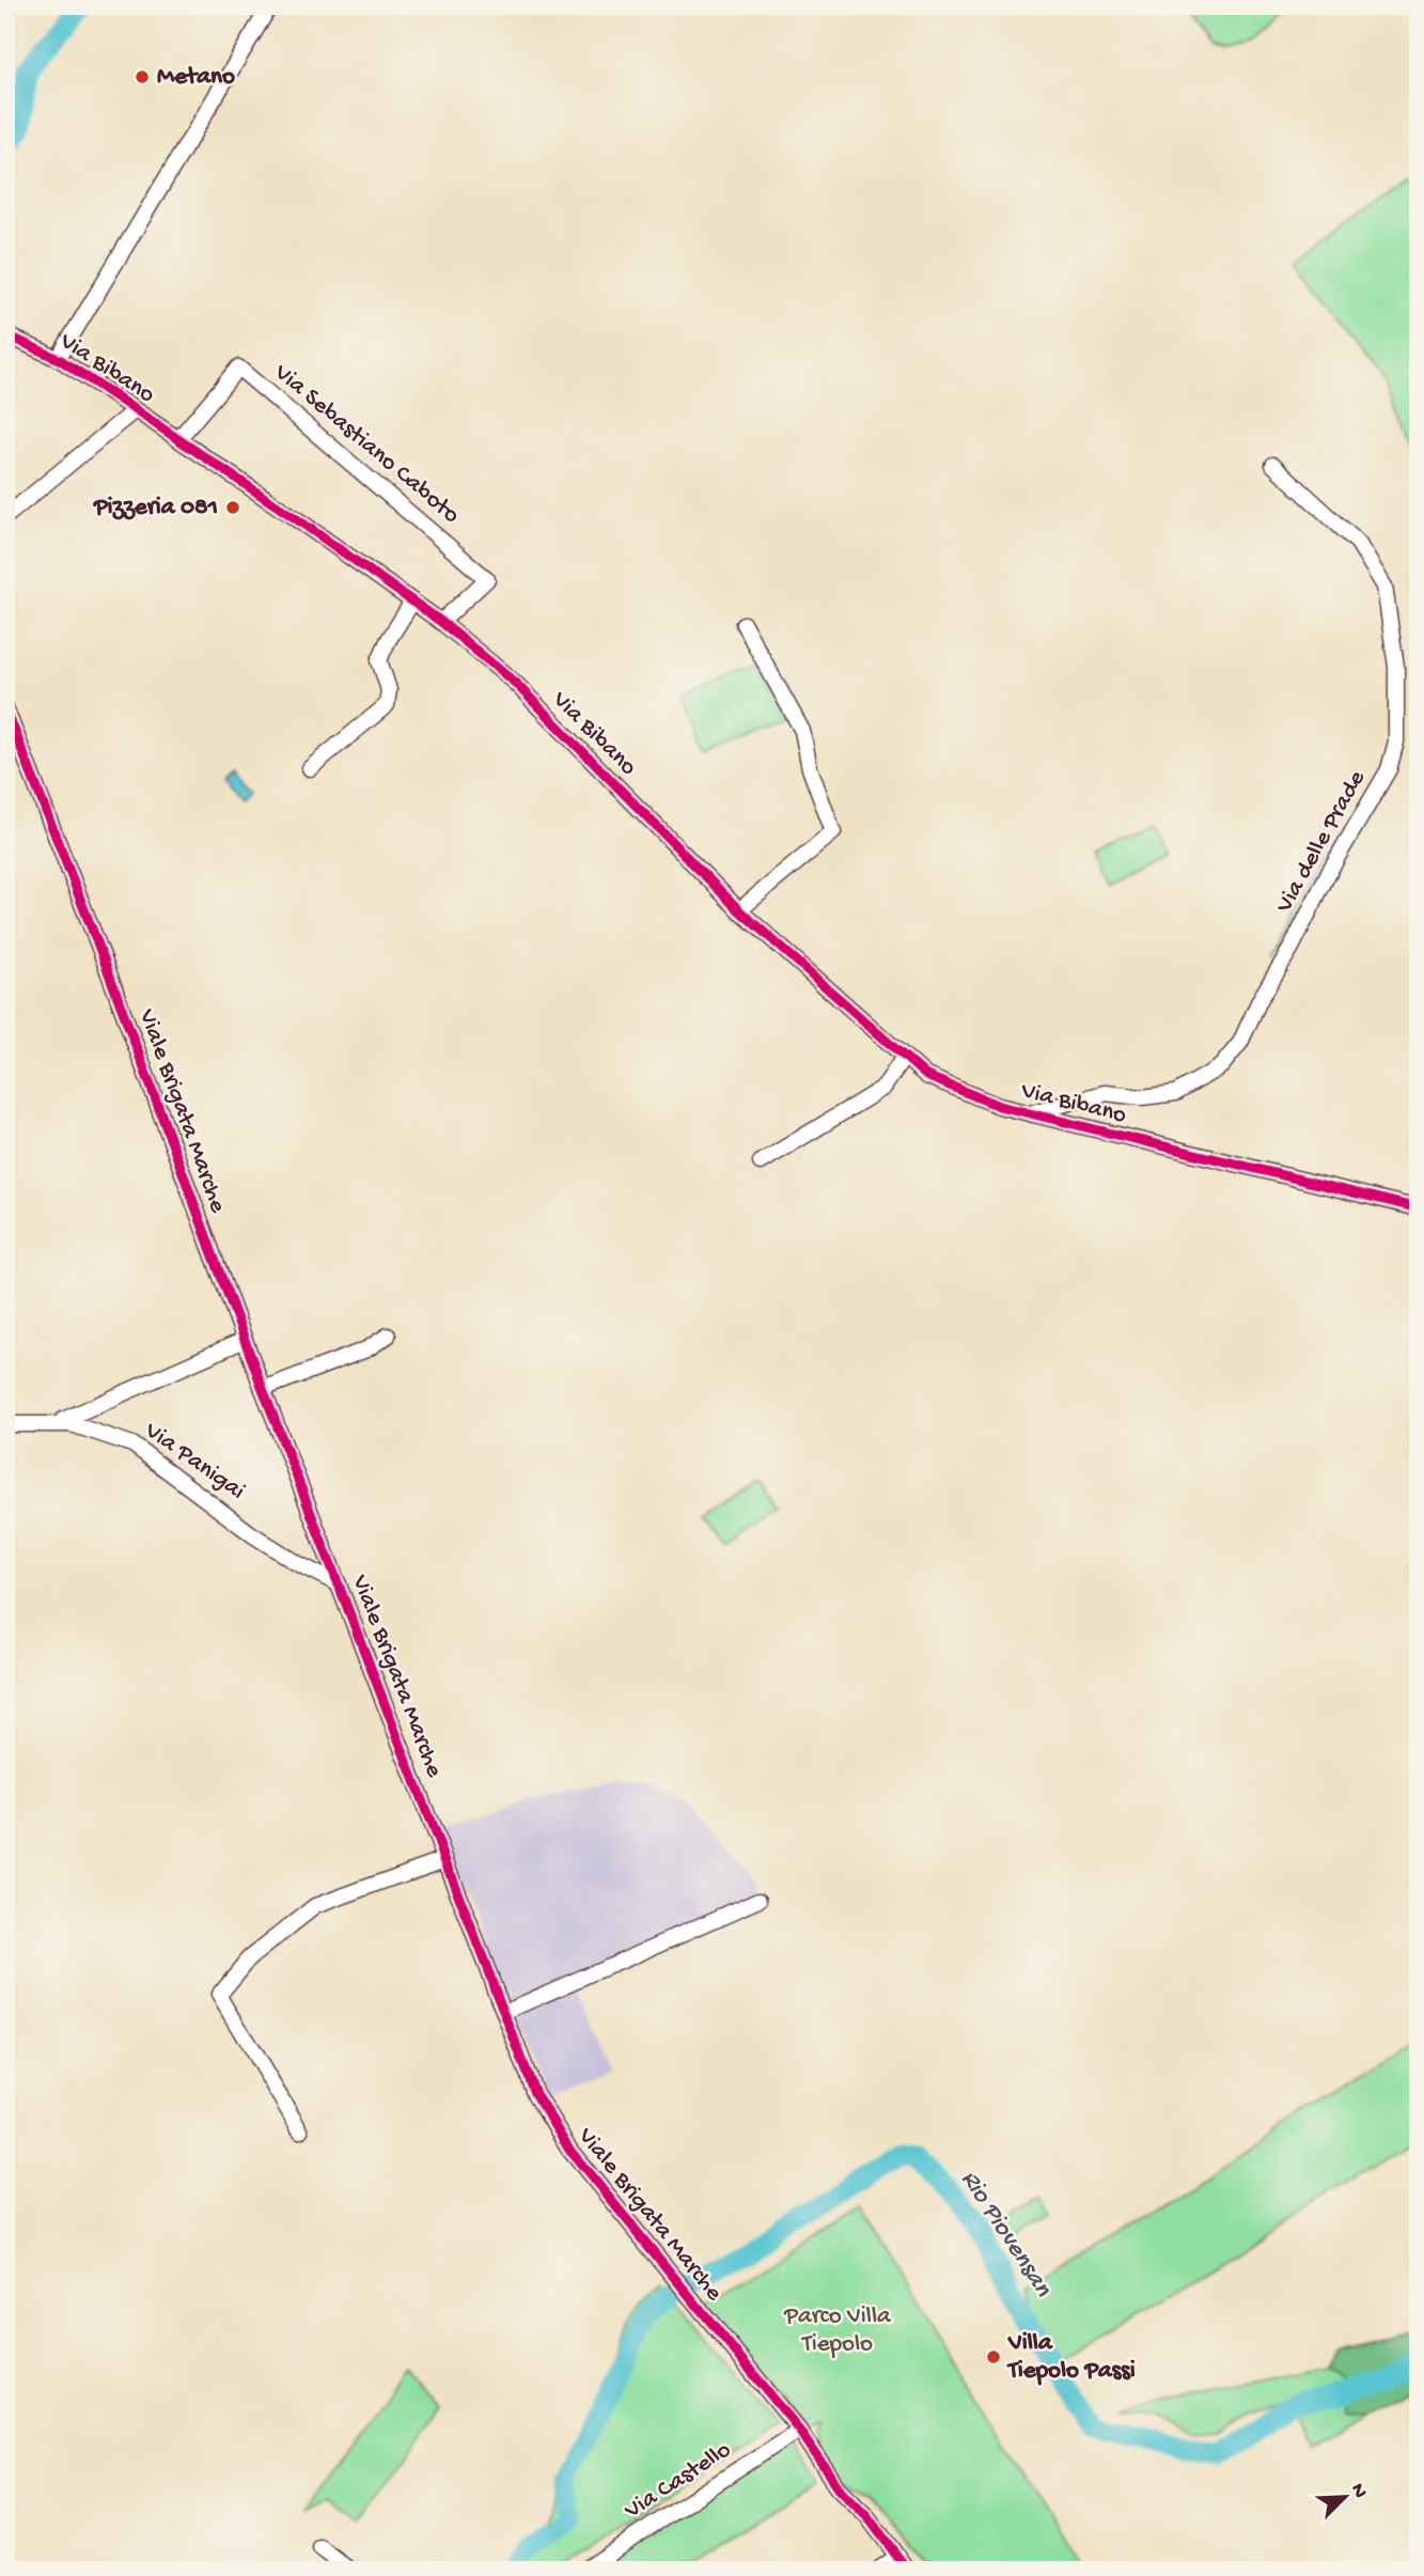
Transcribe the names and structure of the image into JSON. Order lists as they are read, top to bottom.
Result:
{
  "streets": {
    "street": [
      "Via Bibano",
      "Via Sebastiano Caboto",
      "Via delle Prade",
      "Viale Brigata Marche",
      "Via Panigai",
      "Via Castello"
    ]
  },
  "crossings": [
    ["Via Bibano", "Via Sebastiano Caboto"],
    ["Via Bibano", "Via delle Prade"],
    ["Viale Brigata Marche", "Via Panigai"],
    ["Viale Brigata Marche", "Via Castello"]
  ],
  "water": ["Rio Piovensan"],
  "parks": ["Parco Villa Tiepolo"],
  "places": ["Metano", "Pizzeria 081", "Villa Tiepolo Passi"],
  "north": "top right"
}
